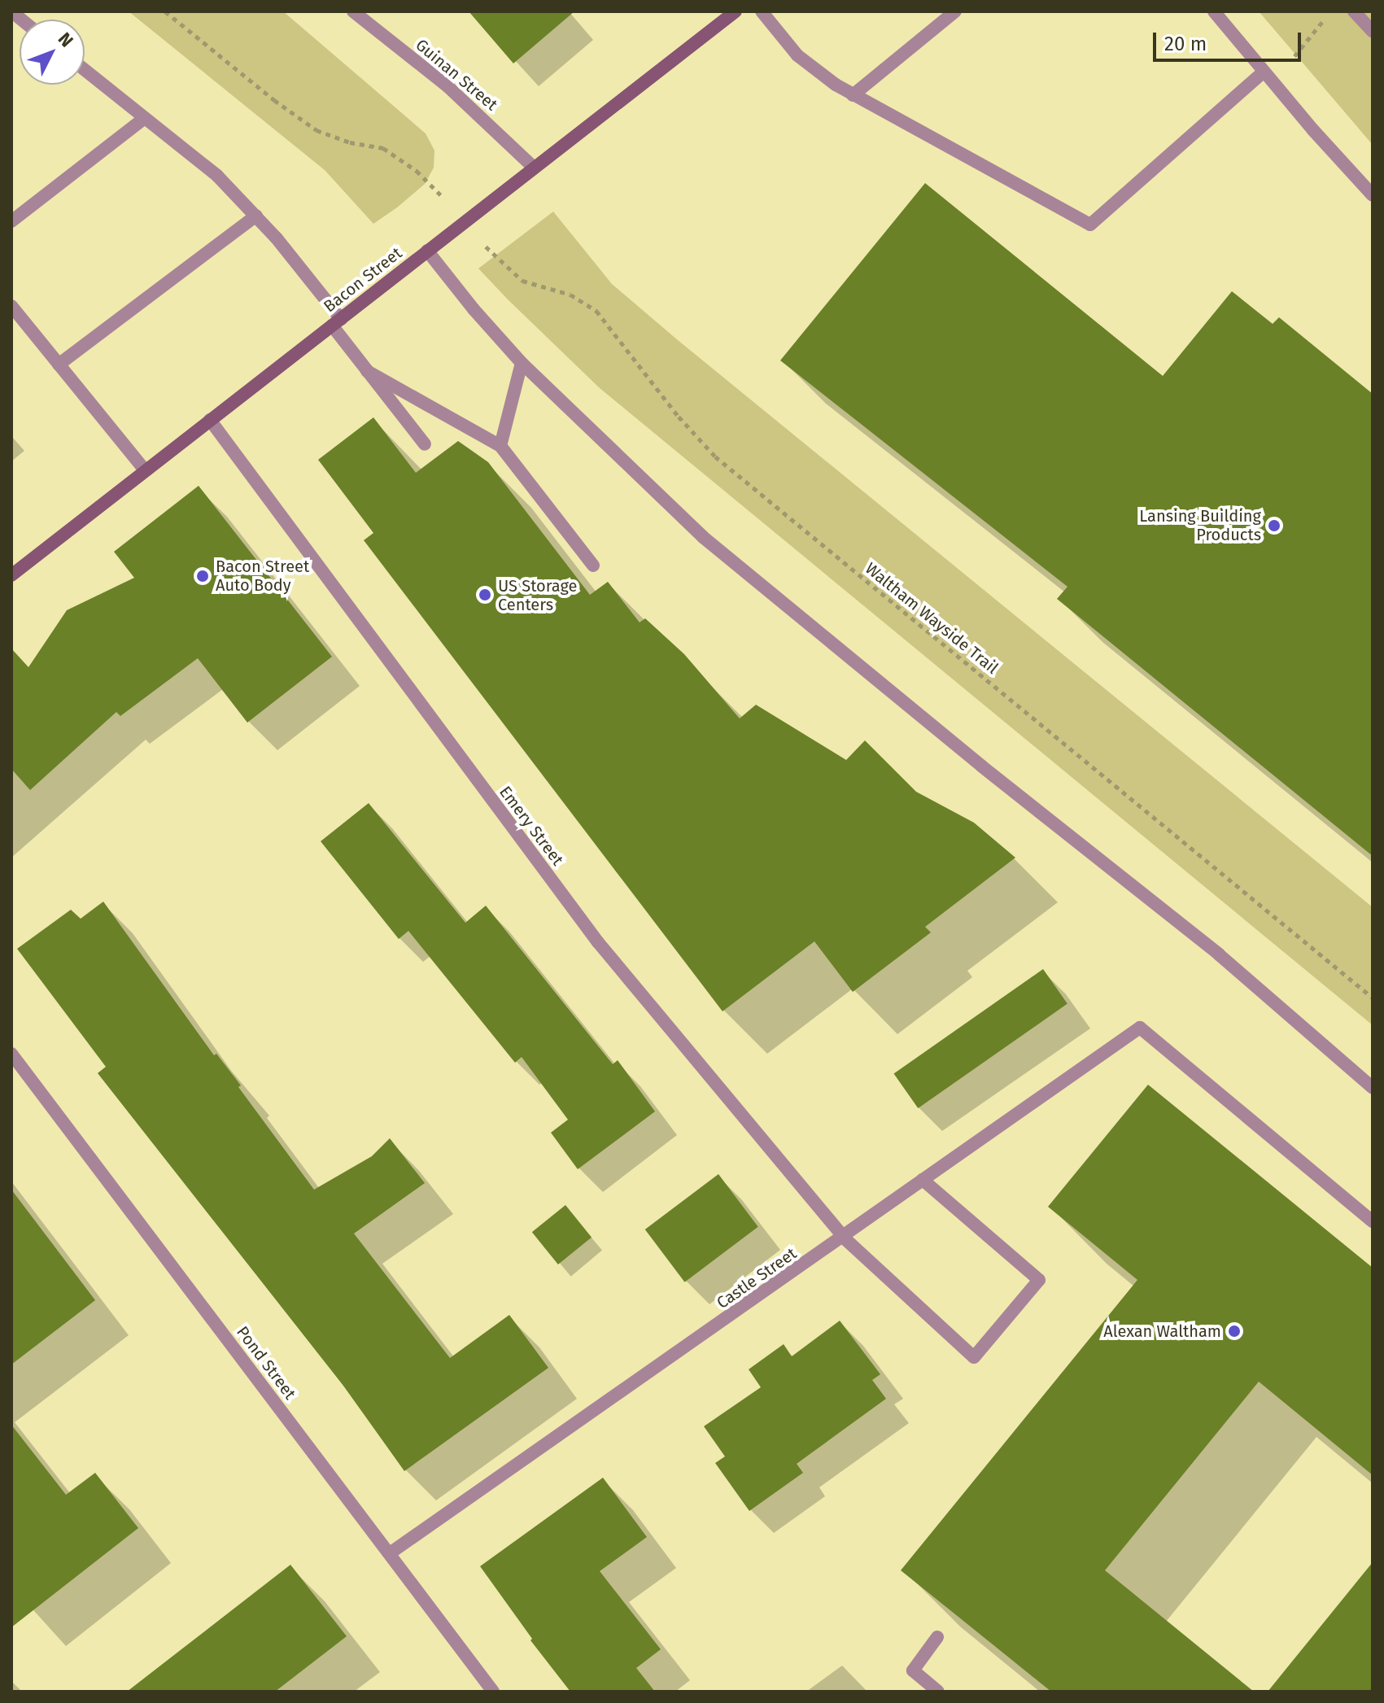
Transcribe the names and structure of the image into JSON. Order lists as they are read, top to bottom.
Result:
{
  "streets": {
    "main road": ["Bacon Street"],
    "street": [
      "Guinan Street",
      "Emery Street",
      "Castle Street",
      "Pond Street"
    ],
    "path": ["Waltham Wayside Trail"]
  },
  "crossings": [
    ["Guinan Street", "Bacon Street"],
    ["Bacon Street", "Emery Street"],
    ["Emery Street", "Castle Street"],
    ["Castle Street", "Pond Street"]
  ],
  "places": [
    "Lansing Building Products",
    "Bacon Street Auto Body",
    "US Storage Centers",
    "Alexan Waltham"
  ],
  "scale_bar": "20 m",
  "north": "top right"
}
